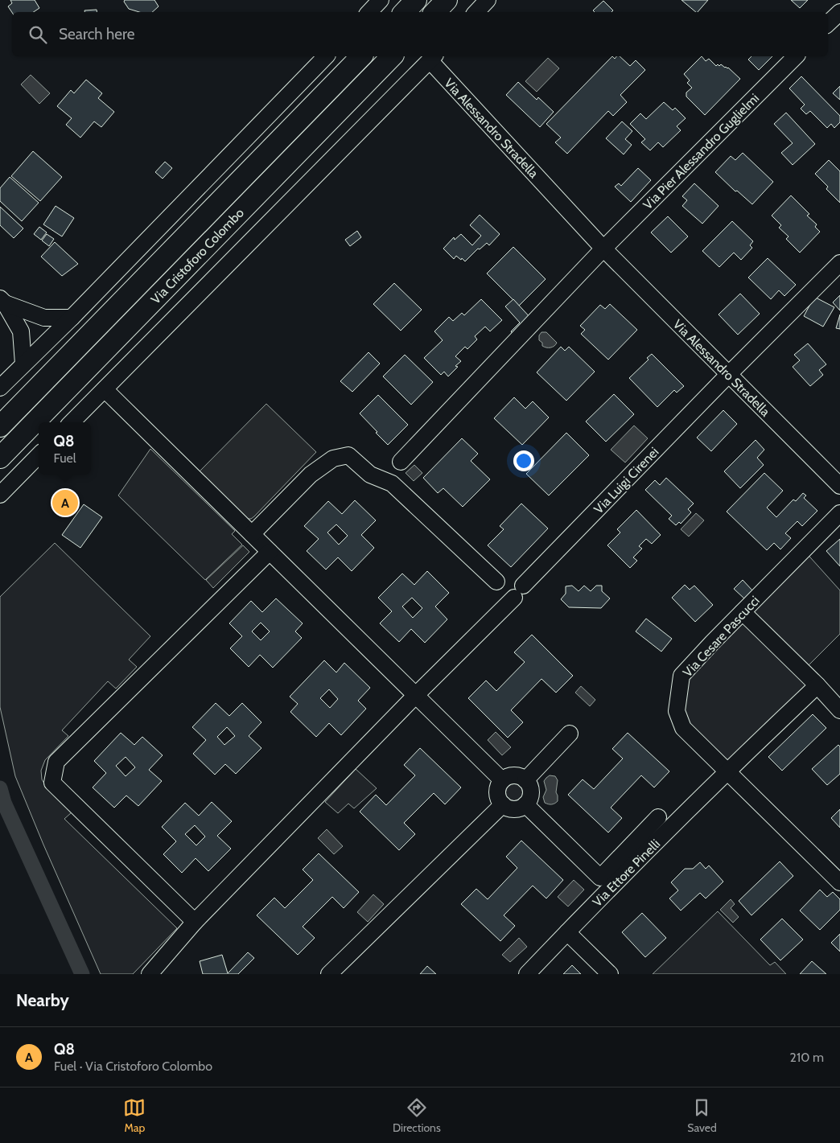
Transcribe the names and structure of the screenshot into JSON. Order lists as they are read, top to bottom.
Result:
{
  "streets": {
    "main road": ["Via Cristoforo Colombo"],
    "street": [
      "Via Alessandro Stradella",
      "Via Pier Alessandro Guglielmi",
      "Via Luigi Cirenei",
      "Via Cesare Pascucci",
      "Via Ettore Pinelli"
    ]
  },
  "crossings": [
    ["Via Alessandro Stradella", "Via Pier Alessandro Guglielmi"],
    ["Via Alessandro Stradella", "Via Cristoforo Colombo"],
    ["Via Alessandro Stradella", "Via Luigi Cirenei"],
    ["Via Cesare Pascucci", "Via Ettore Pinelli"]
  ],
  "page": {
    "search": "Search here",
    "popup": ["Q8", "Fuel"],
    "pins": "A",
    "heading": "Nearby",
    "list": [
      {
        "mark": "A",
        "name": "Q8",
        "note": "Fuel · Via Cristoforo Colombo",
        "value": "210 m"
      }
    ],
    "nav": ["Map", "Directions", "Saved"]
  }
}
